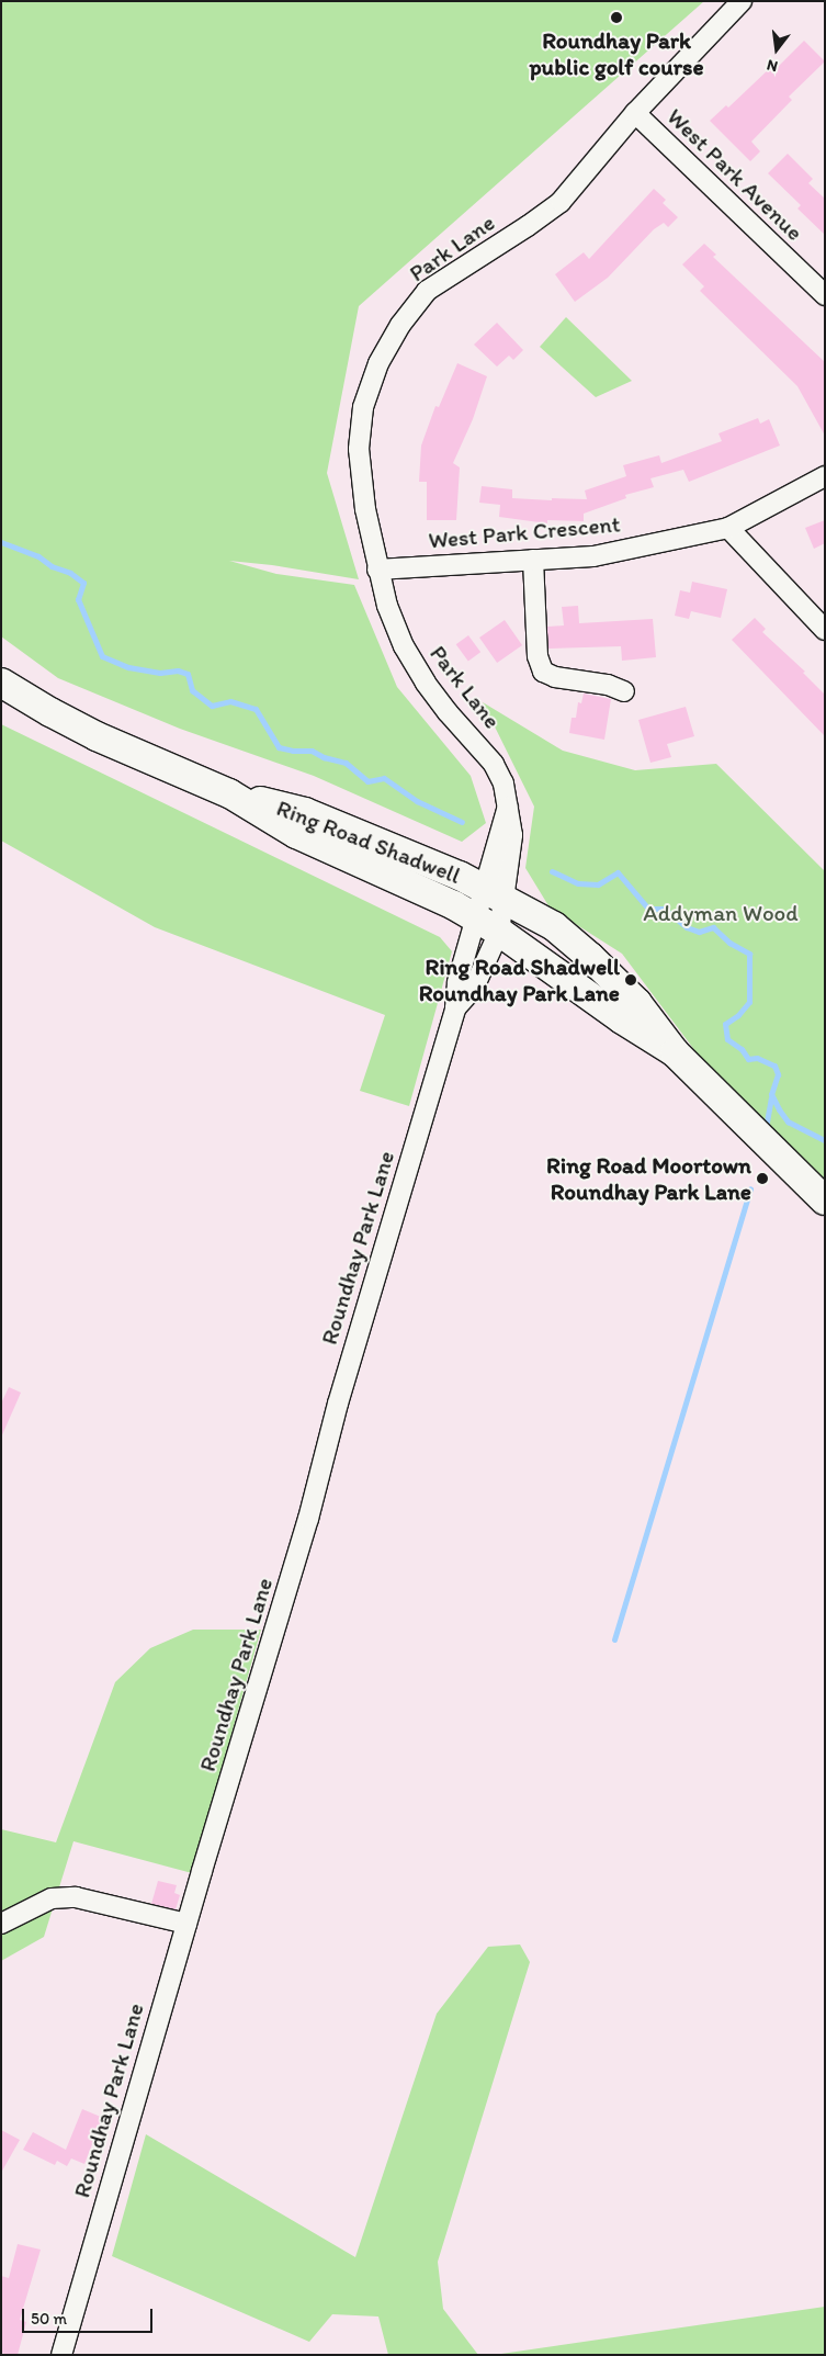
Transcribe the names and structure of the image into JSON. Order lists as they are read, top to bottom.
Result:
{
  "streets": {
    "highway": ["Ring Road Shadwell"],
    "street": [
      "West Park Avenue",
      "Park Lane",
      "West Park Crescent",
      "Roundhay Park Lane"
    ]
  },
  "crossings": [
    ["West Park Avenue", "Park Lane"],
    ["Park Lane", "West Park Crescent"],
    ["Park Lane", "Ring Road Shadwell"],
    ["Park Lane", "Roundhay Park Lane"],
    ["Ring Road Shadwell", "Roundhay Park Lane"]
  ],
  "parks": ["Addyman Wood"],
  "places": ["Roundhay Park public golf course", "Ring Road Shadwell Roundhay Park Lane", "Ring Road Moortown Roundhay Park Lane"],
  "scale_bar": "50 m",
  "north": "bottom"
}
